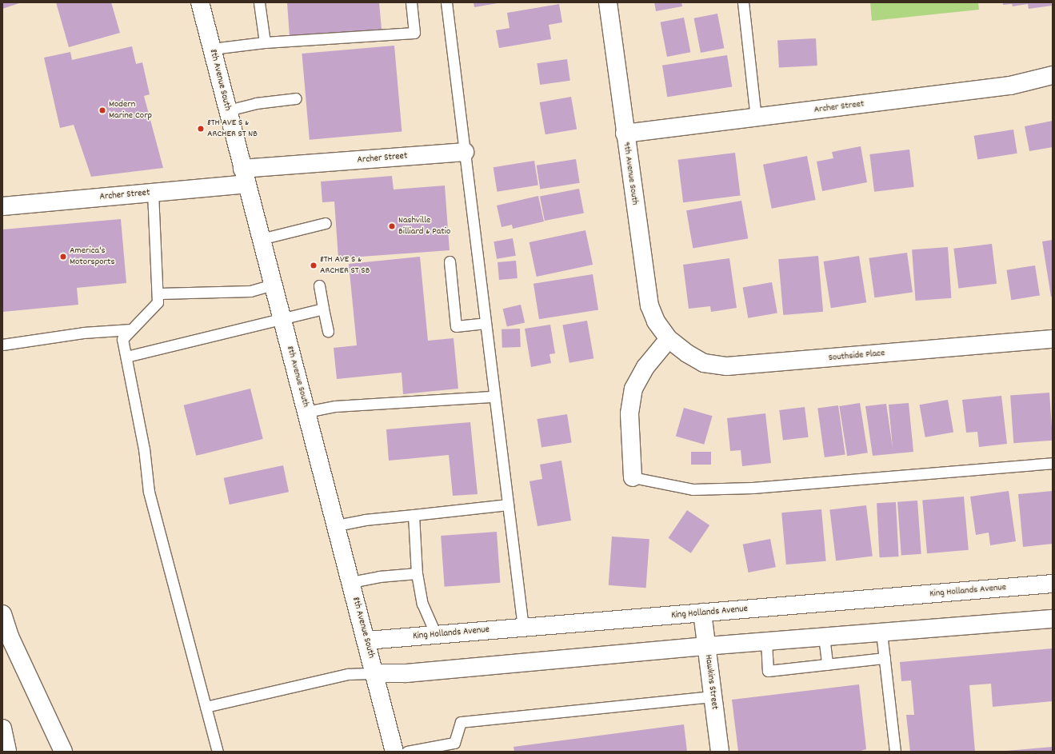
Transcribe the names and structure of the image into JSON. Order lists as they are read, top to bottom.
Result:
{
  "streets": {
    "main road": [
      "8th Avenue South",
      "Archer Street",
      "9th Avenue South",
      "Southside Place",
      "King Hollands Avenue",
      "Hawkins Street"
    ]
  },
  "crossings": [
    ["8th Avenue South", "Archer Street"],
    ["8th Avenue South", "King Hollands Avenue"],
    ["Archer Street", "9th Avenue South"],
    ["9th Avenue South", "Southside Place"],
    ["King Hollands Avenue", "Hawkins Street"]
  ],
  "places": [
    "Modern Marine Corp",
    "8TH AVE S & ARCHER ST NB",
    "Nashville Billiard & Patio",
    "America's Motorsports",
    "8TH AVE S & ARCHER ST SB"
  ]
}
